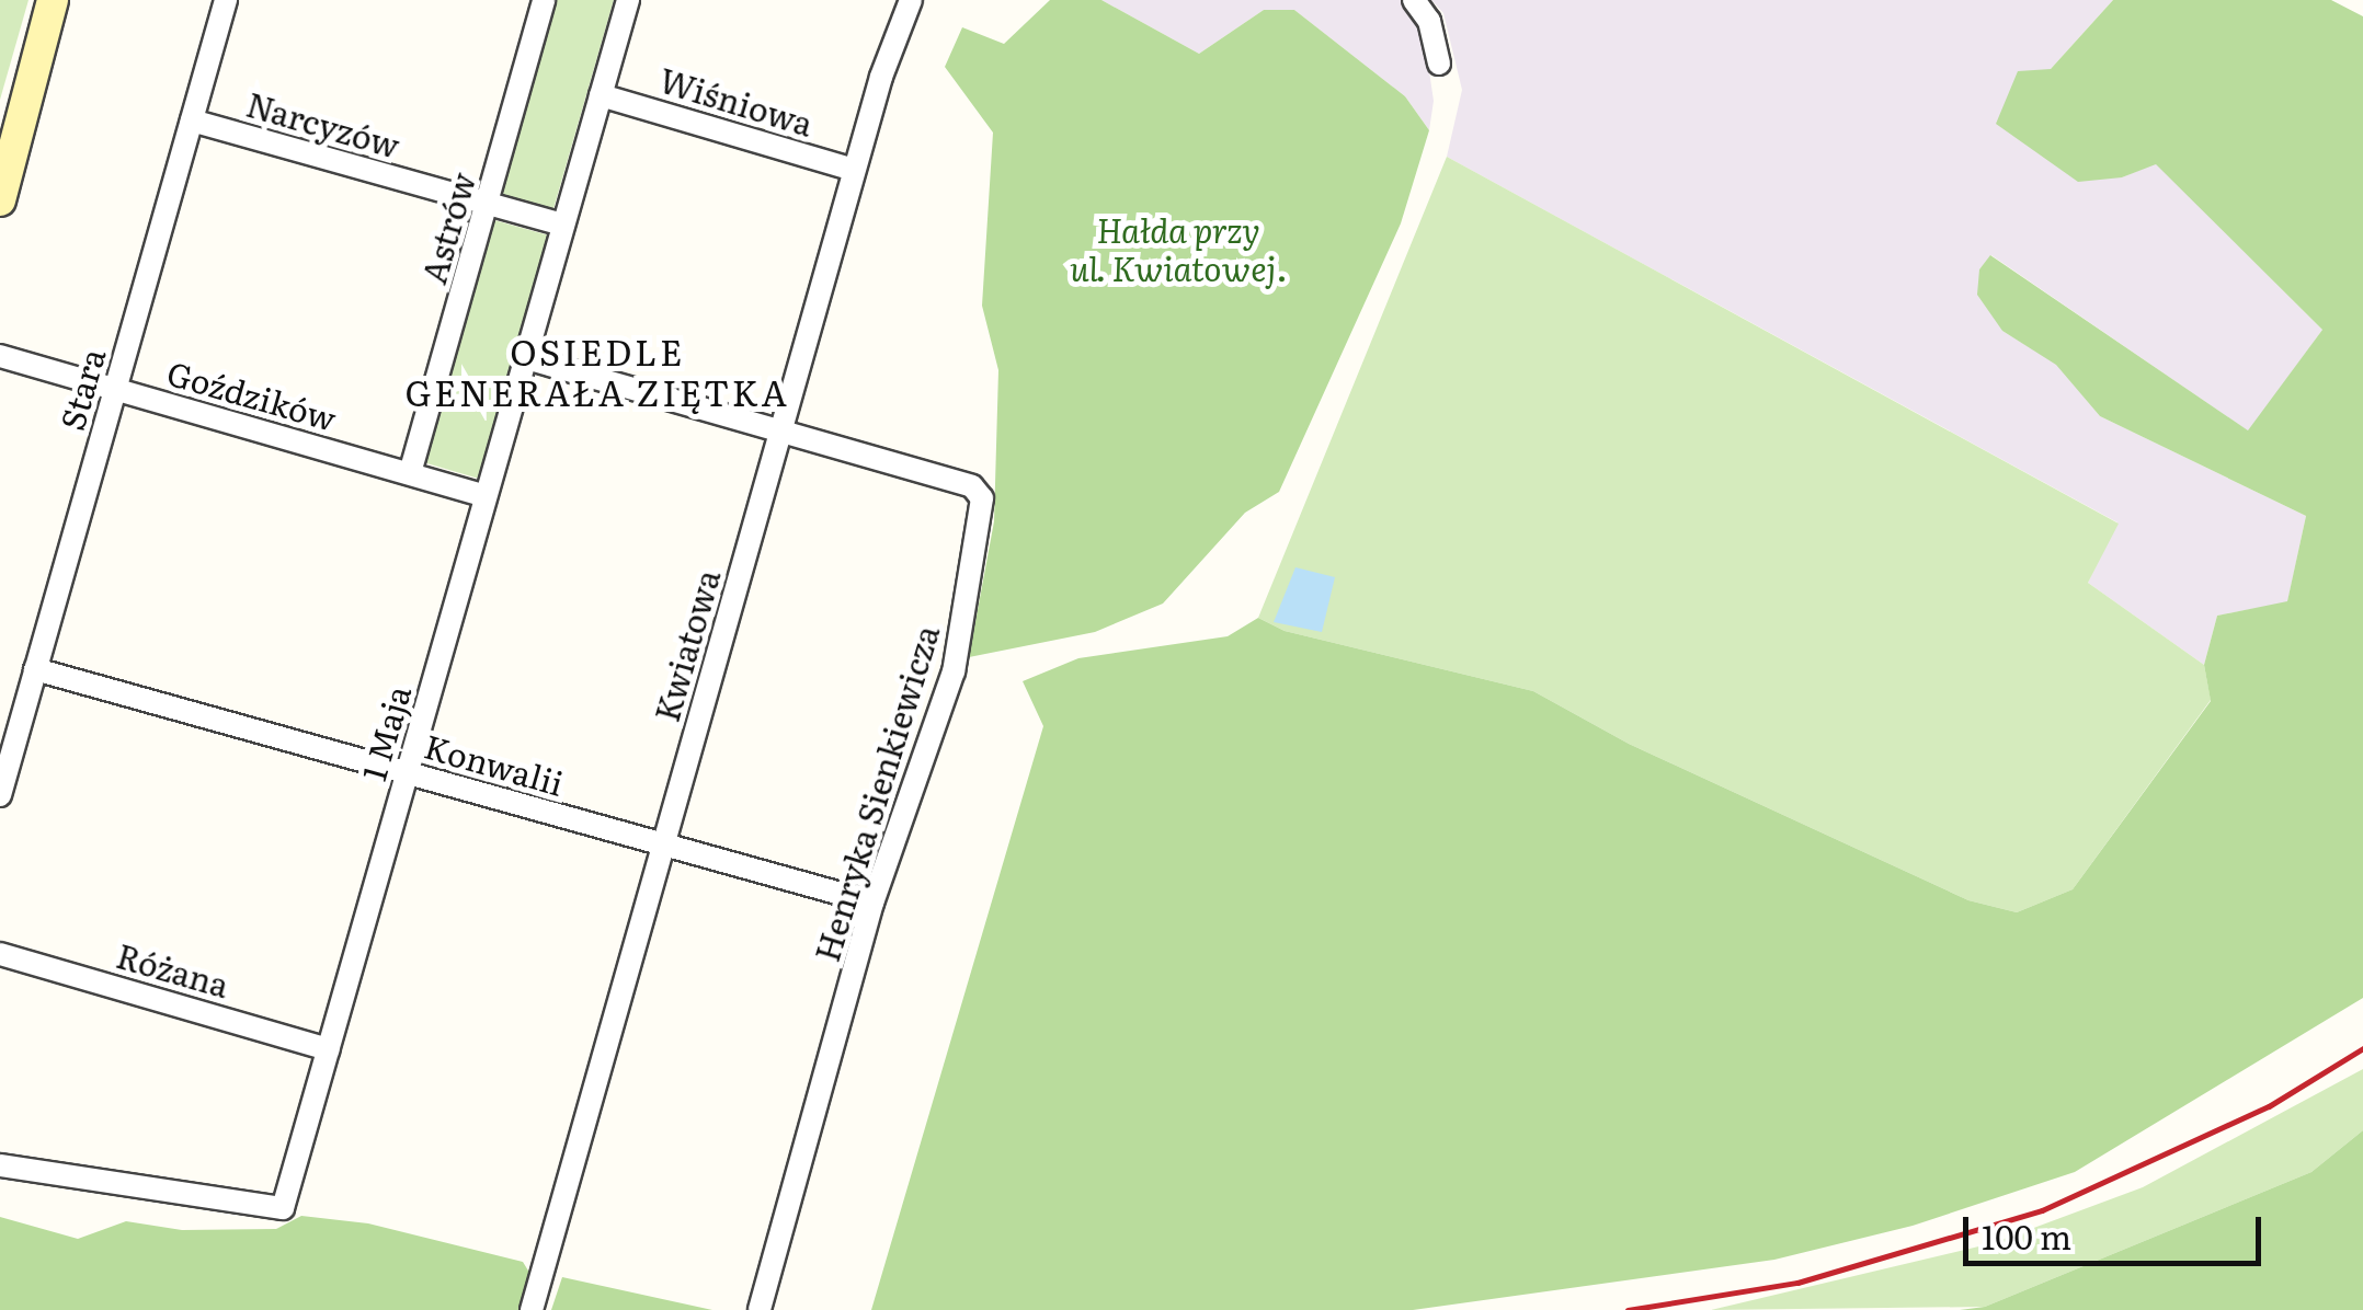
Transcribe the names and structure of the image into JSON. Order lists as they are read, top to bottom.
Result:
{
  "streets": {
    "street": [
      "Wiśniowa",
      "Narcyzów",
      "Astrów",
      "Stara",
      "Goździków",
      "Kwiatowa",
      "1 Maja",
      "Konwalii",
      "Henryka Sienkiewicza",
      "Różana"
    ]
  },
  "crossings": [
    ["Wiśniowa", "Kwiatowa"],
    ["Wiśniowa", "1 Maja"],
    ["Narcyzów", "Astrów"],
    ["Narcyzów", "Stara"],
    ["Narcyzów", "1 Maja"],
    ["Astrów", "Goździków"],
    ["Stara", "Goździków"],
    ["Stara", "Konwalii"],
    ["Goździków", "1 Maja"],
    ["Kwiatowa", "Konwalii"],
    ["Kwiatowa", "Henryka Sienkiewicza"],
    ["1 Maja", "Konwalii"],
    ["1 Maja", "Różana"],
    ["Konwalii", "Henryka Sienkiewicza"]
  ],
  "districts": ["OSIEDLE GENERAŁA ZIĘTKA"],
  "parks": ["Hałda przy ul. Kwiatowej."],
  "scale_bar": "100 m"
}
